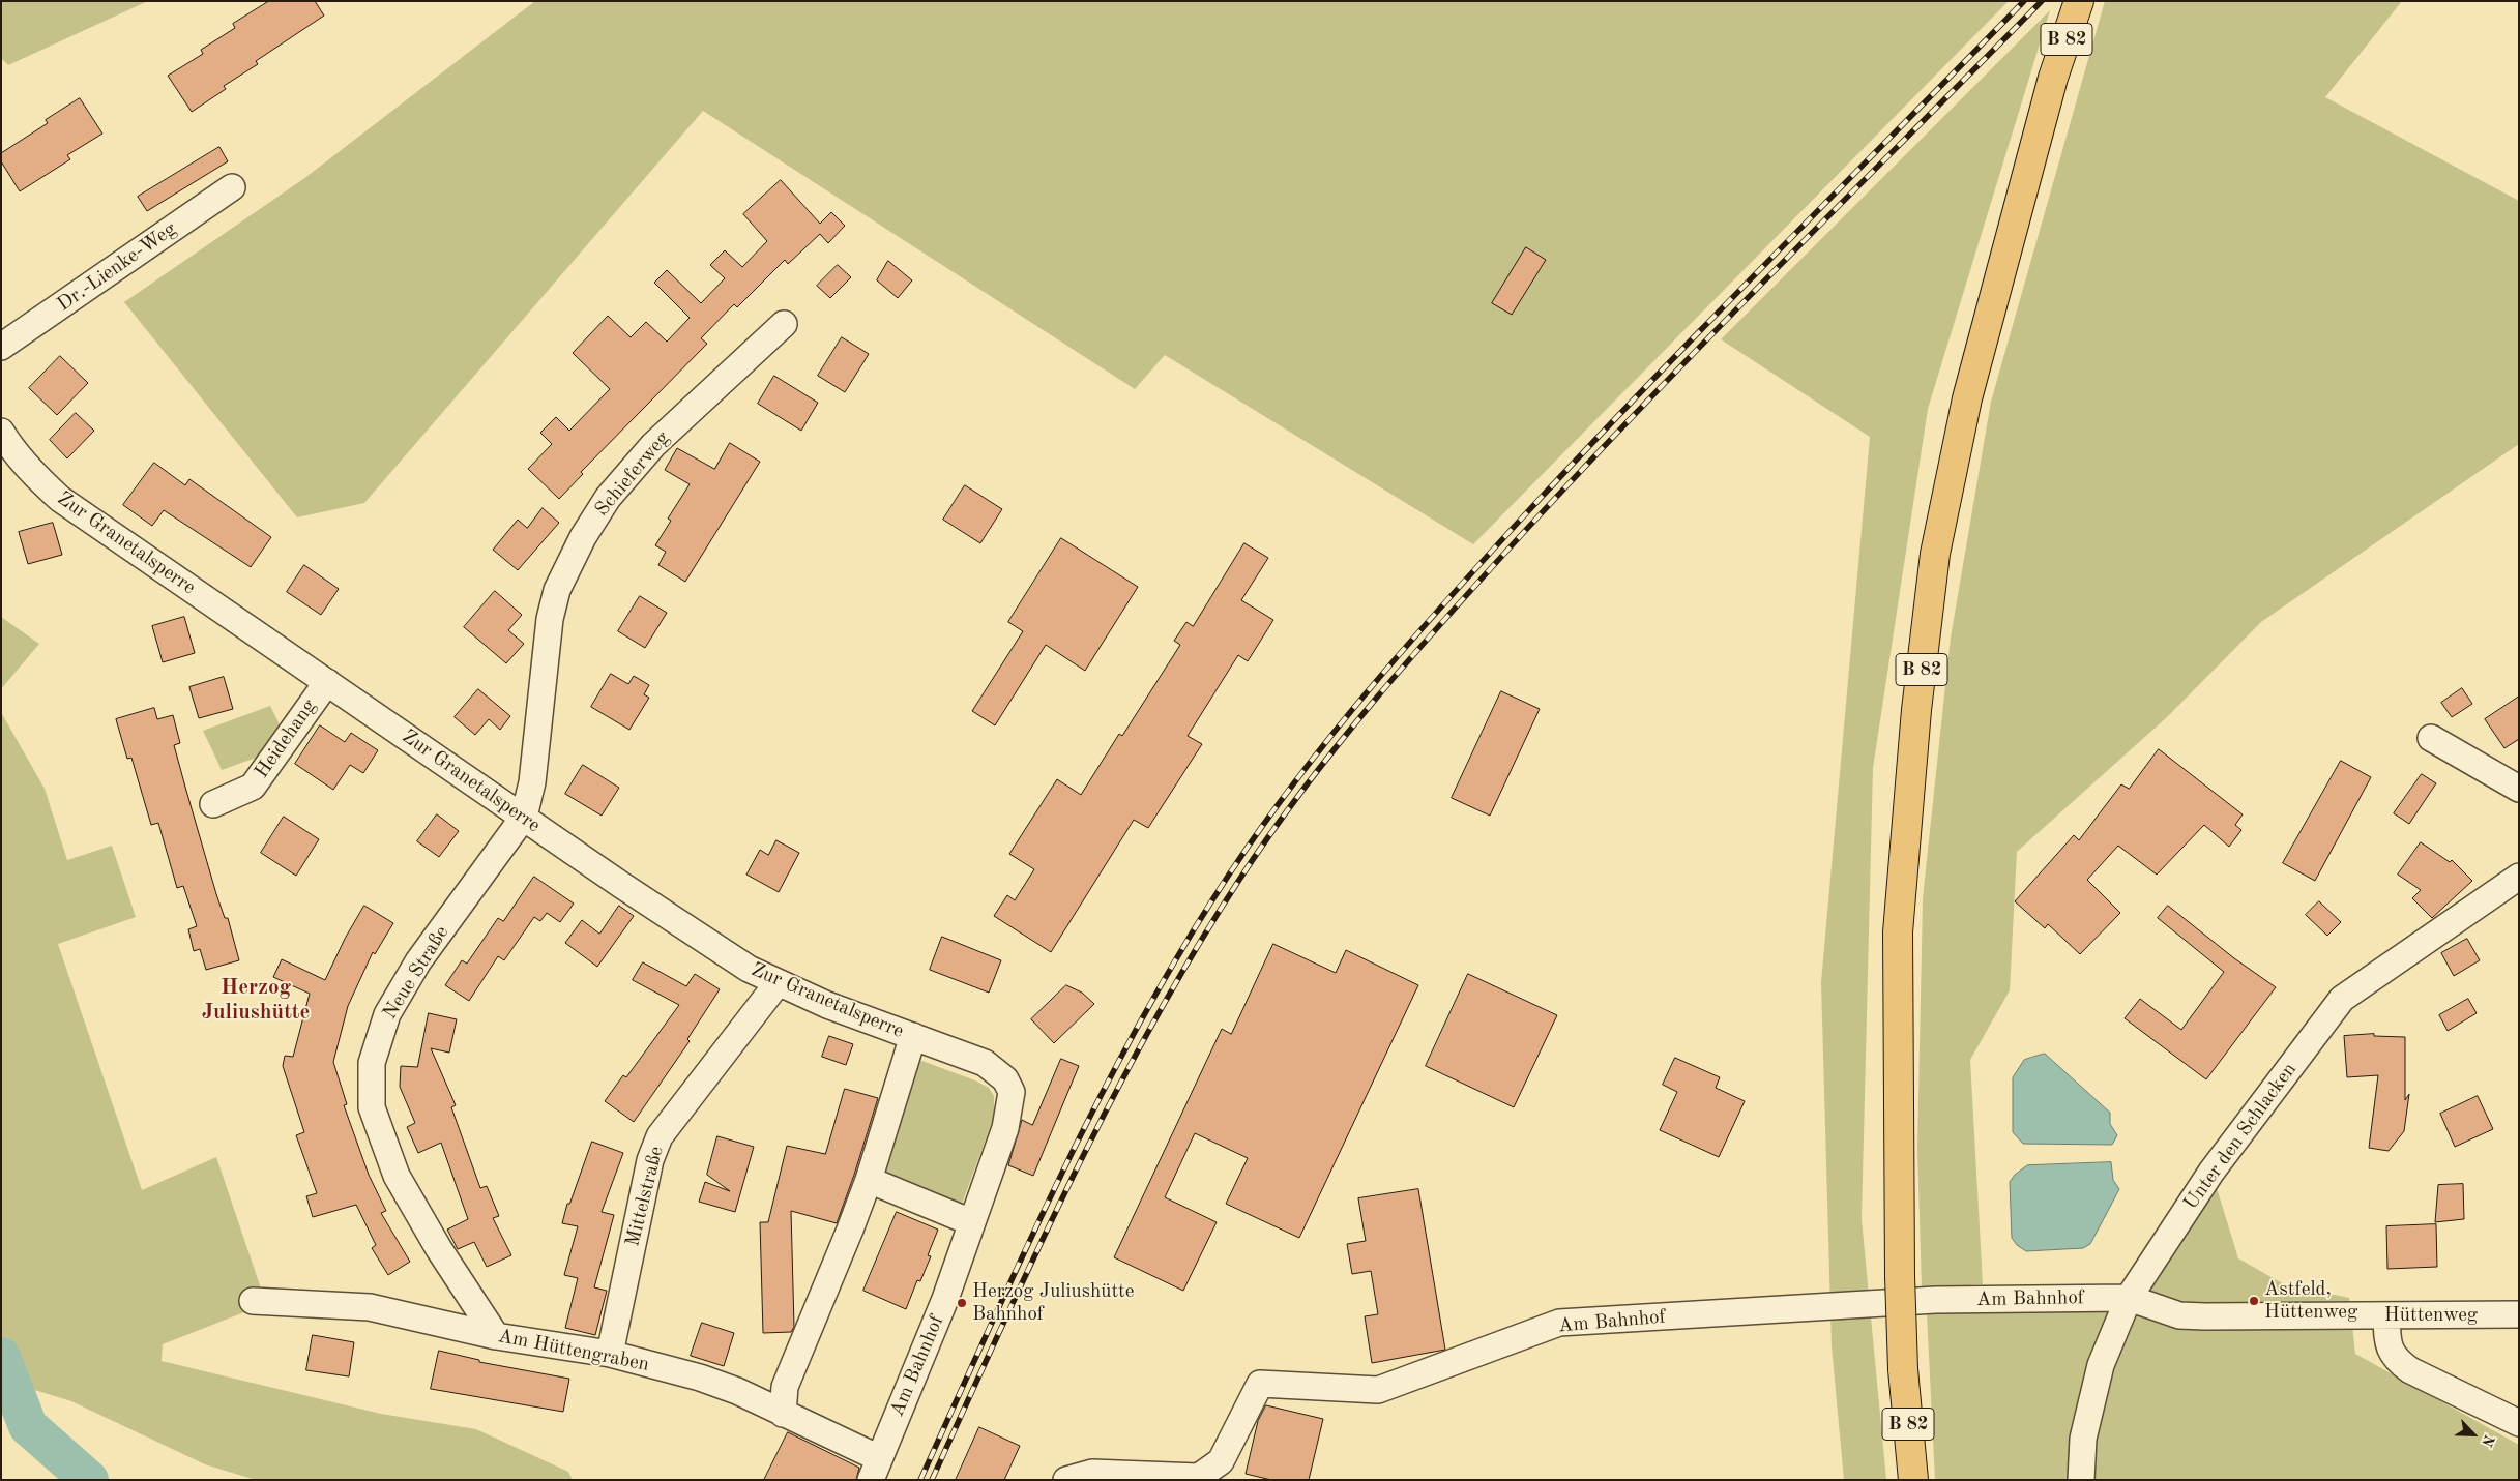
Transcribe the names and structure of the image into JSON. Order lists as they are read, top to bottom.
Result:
{
  "streets": {
    "highway": ["B 82"],
    "street": [
      "Dr.-Lienke-Weg",
      "Schieferweg",
      "Zur Granetalsperre",
      "Heidehang",
      "Neue Straße",
      "Unter den Schlacken",
      "Mittelstraße",
      "Am Bahnhof",
      "Hüttenweg",
      "Am Hüttengraben"
    ]
  },
  "crossings": [
    ["Schieferweg", "Zur Granetalsperre"],
    ["Schieferweg", "Neue Straße"],
    ["Zur Granetalsperre", "Heidehang"],
    ["Zur Granetalsperre", "Neue Straße"],
    ["Zur Granetalsperre", "Mittelstraße"],
    ["Zur Granetalsperre", "Am Bahnhof"],
    ["Neue Straße", "Am Hüttengraben"],
    ["Unter den Schlacken", "Am Bahnhof"],
    ["Unter den Schlacken", "Hüttenweg"],
    ["Mittelstraße", "Am Hüttengraben"],
    ["Am Bahnhof", "Hüttenweg"],
    ["Am Bahnhof", "Am Hüttengraben"]
  ],
  "districts": ["Herzog Juliushütte"],
  "places": ["Astfeld, Hüttenweg", "Herzog Juliushütte Bahnhof"],
  "north": "bottom right"
}
